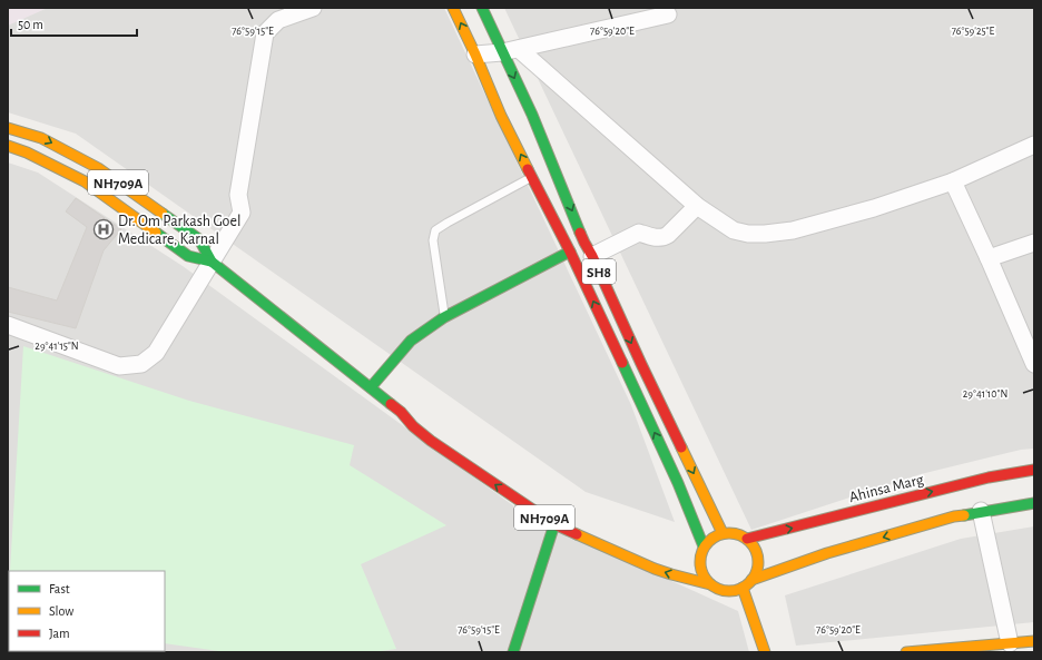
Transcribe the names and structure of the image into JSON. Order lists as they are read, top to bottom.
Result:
{
  "streets": {
    "main road": ["NH709A", "SH8", "Ahinsa Marg"]
  },
  "crossings": [
    ["NH709A", "SH8"],
    ["NH709A", "Ahinsa Marg"],
    ["SH8", "Ahinsa Marg"]
  ],
  "places": {
    "hospital": ["Dr. Om Parkash Goel Medicare, Karnal"]
  },
  "legend": ["Fast", "Slow", "Jam"],
  "scale_bar": "50 m",
  "coordinates": [
    "76°59'15\"E",
    "76°59'20\"E",
    "76°59'25\"E",
    "29°41'15\"N",
    "29°41'10\"N"
  ]
}
